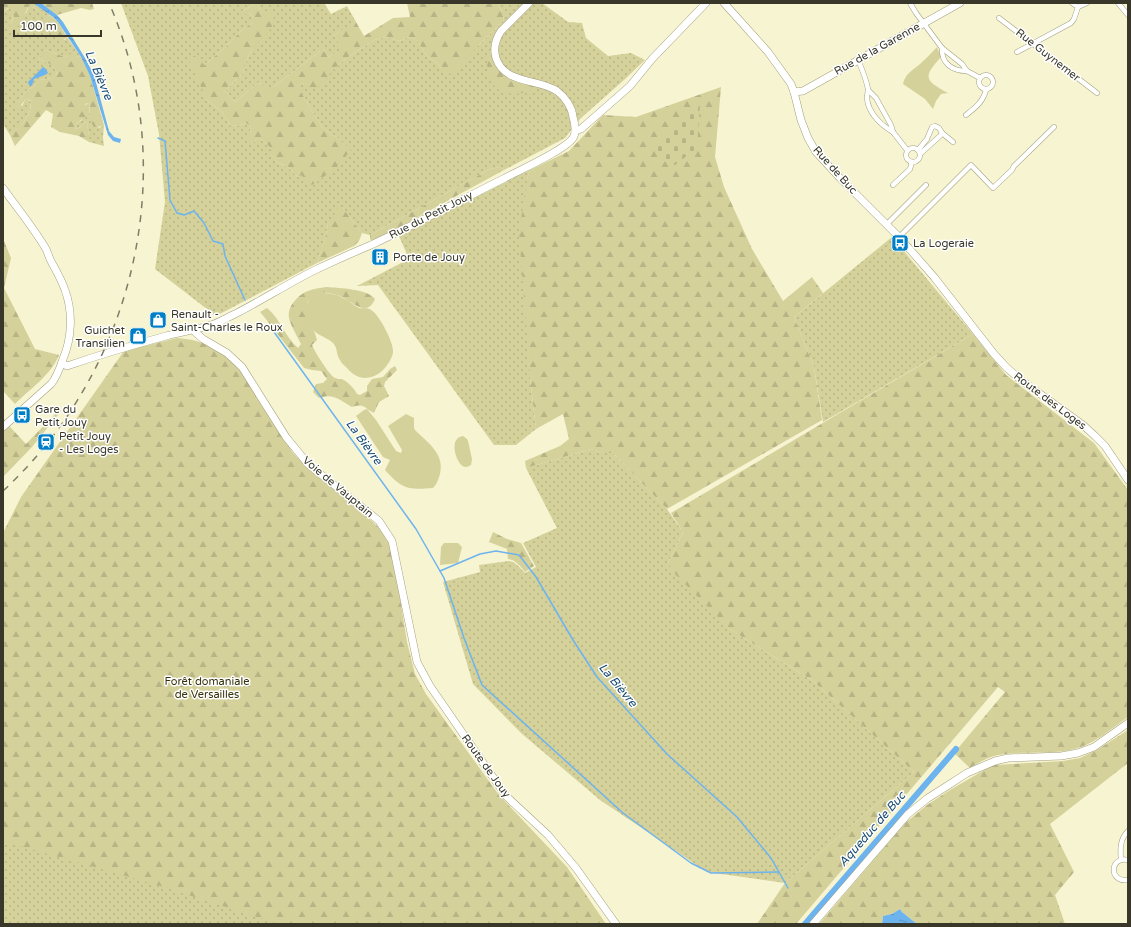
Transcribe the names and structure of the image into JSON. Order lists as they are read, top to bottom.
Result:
{
  "streets": {
    "street": [
      "Rue de la Garenne",
      "Rue Guynemer",
      "Rue de Buc",
      "Rue du Petit Jouy",
      "Route des Loges",
      "Voie de Vauptain",
      "Route de Jouy"
    ]
  },
  "crossings": [
    ["Rue de la Garenne", "Rue de Buc"],
    ["Rue de Buc", "Route des Loges"],
    ["Rue du Petit Jouy", "Voie de Vauptain"],
    ["Voie de Vauptain", "Route de Jouy"]
  ],
  "water": ["La Bièvre", "Aqueduc de Buc"],
  "parks": ["Forêt domaniale de Versailles"],
  "places": {
    "bus stop": ["La Logeraie", "Gare du Petit Jouy"],
    "building": ["Porte de Jouy"],
    "shop": ["Renault - Saint-Charles le Roux", "Guichet Transilien"],
    "station": ["Petit Jouy - Les Loges"]
  },
  "scale_bar": "100 m"
}
